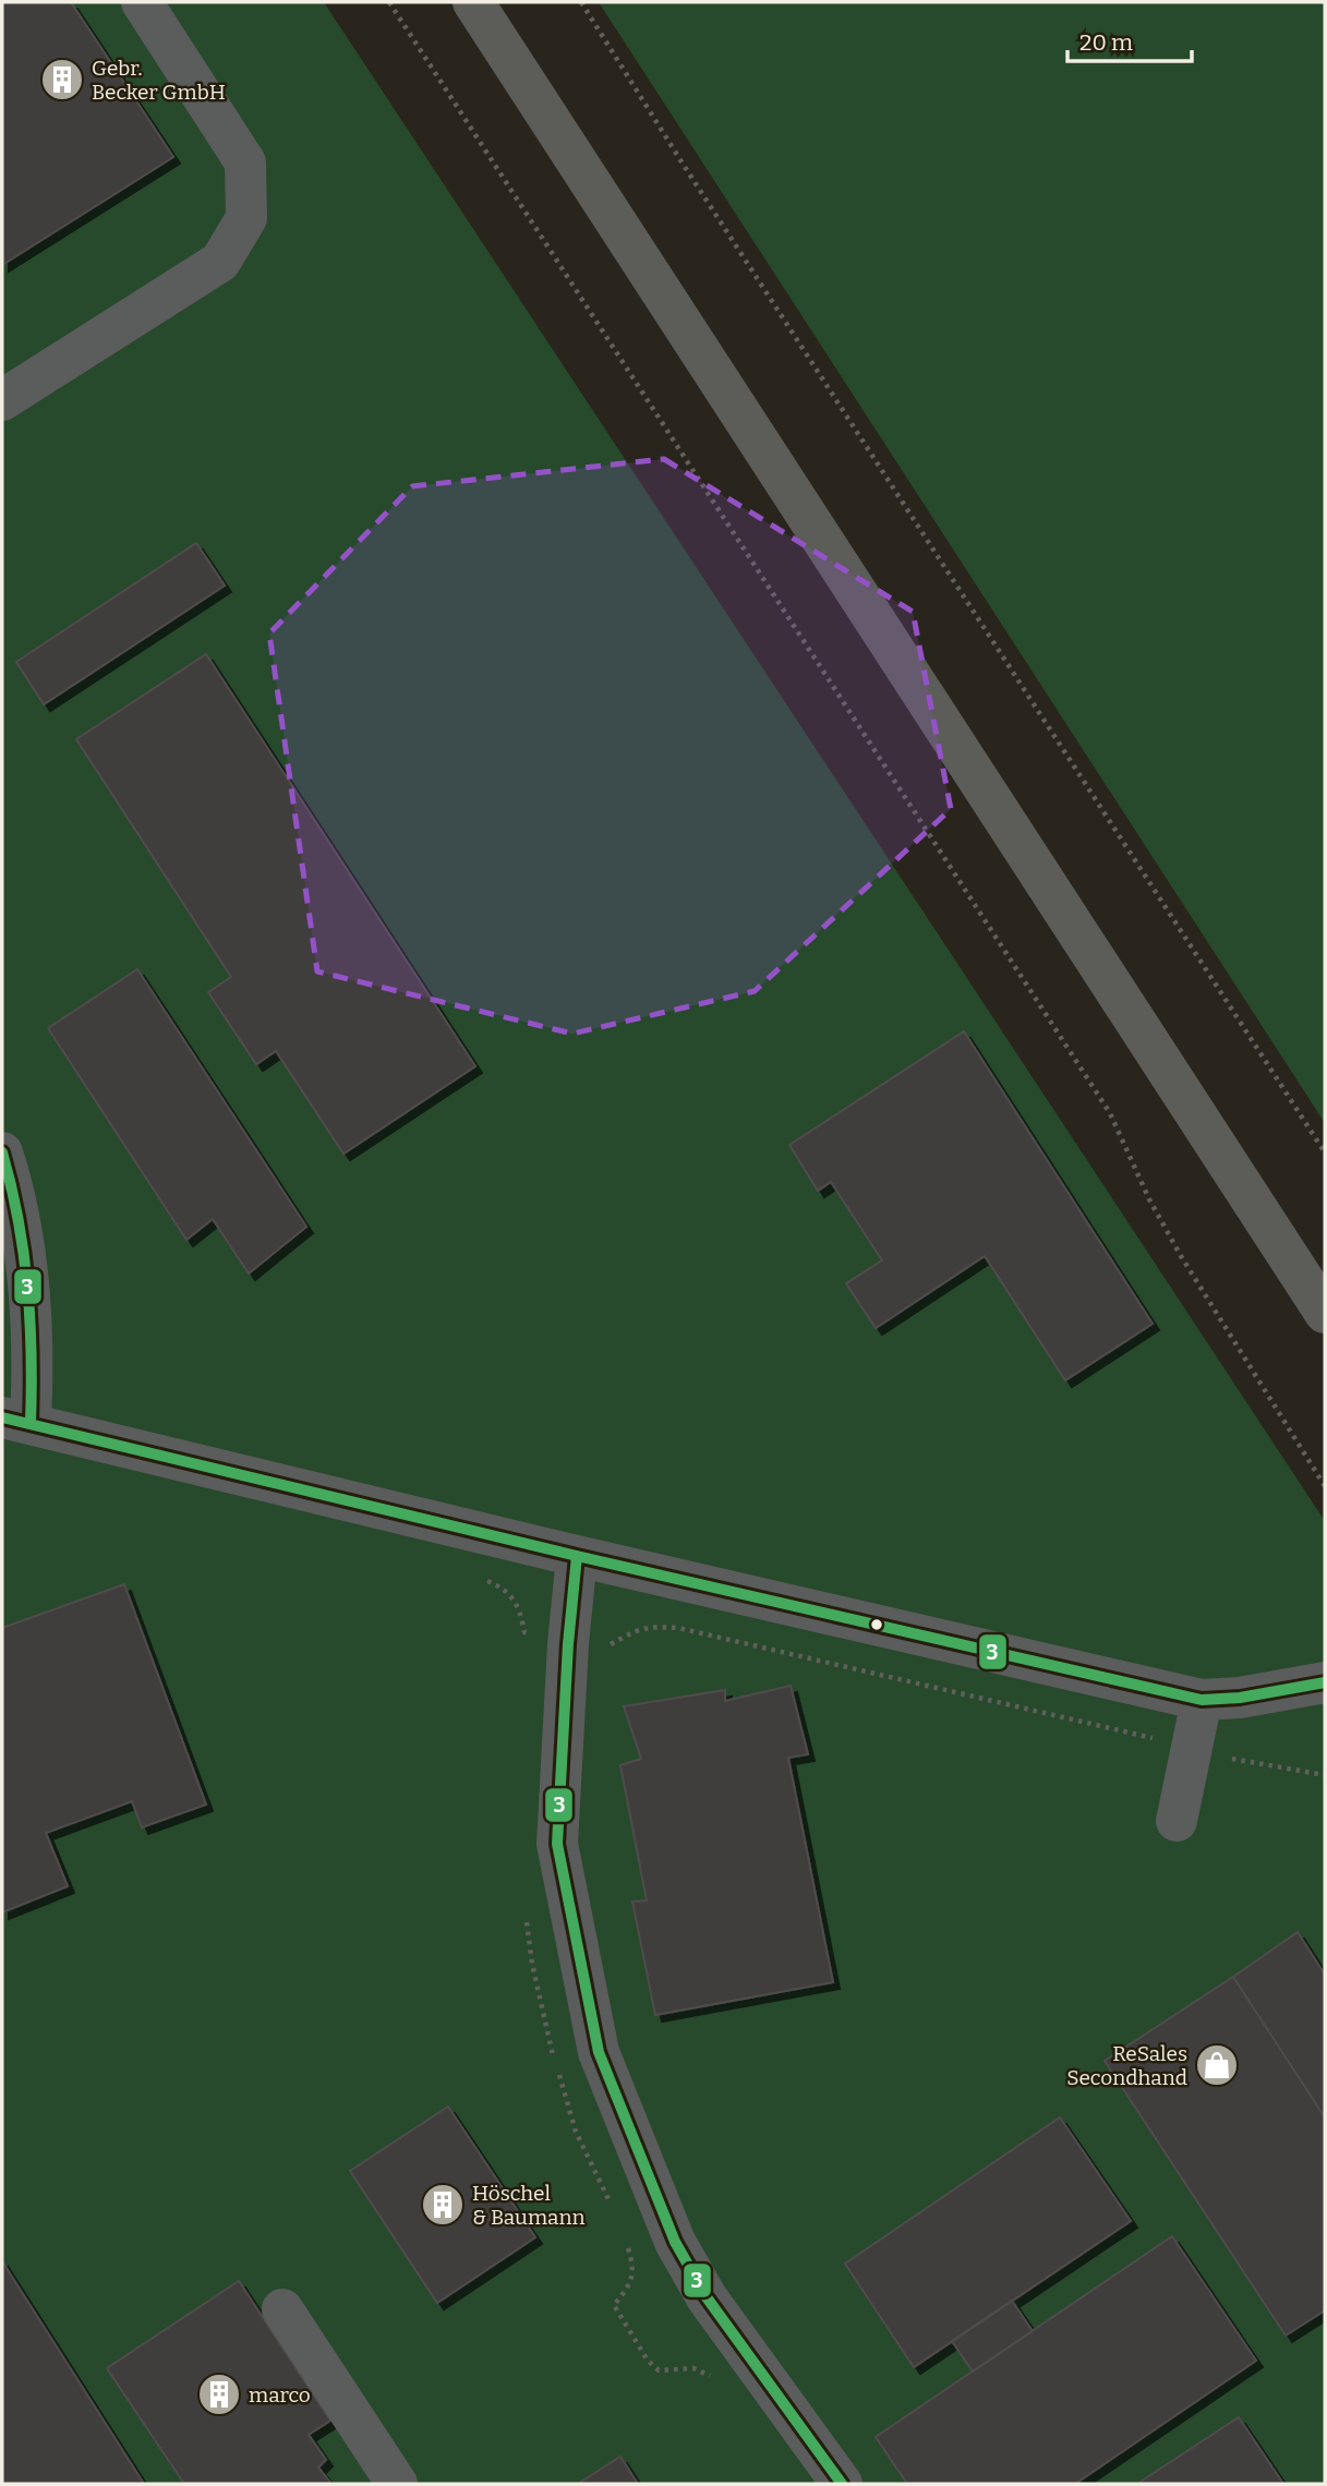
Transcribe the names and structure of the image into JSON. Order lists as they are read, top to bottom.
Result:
{
  "places": {
    "building": ["Gebr. Becker GmbH", "Höschel & Baumann", "marco"],
    "shop": ["ReSales Secondhand"]
  },
  "lines": ["transit line 3"],
  "scale_bar": "20 m"
}
